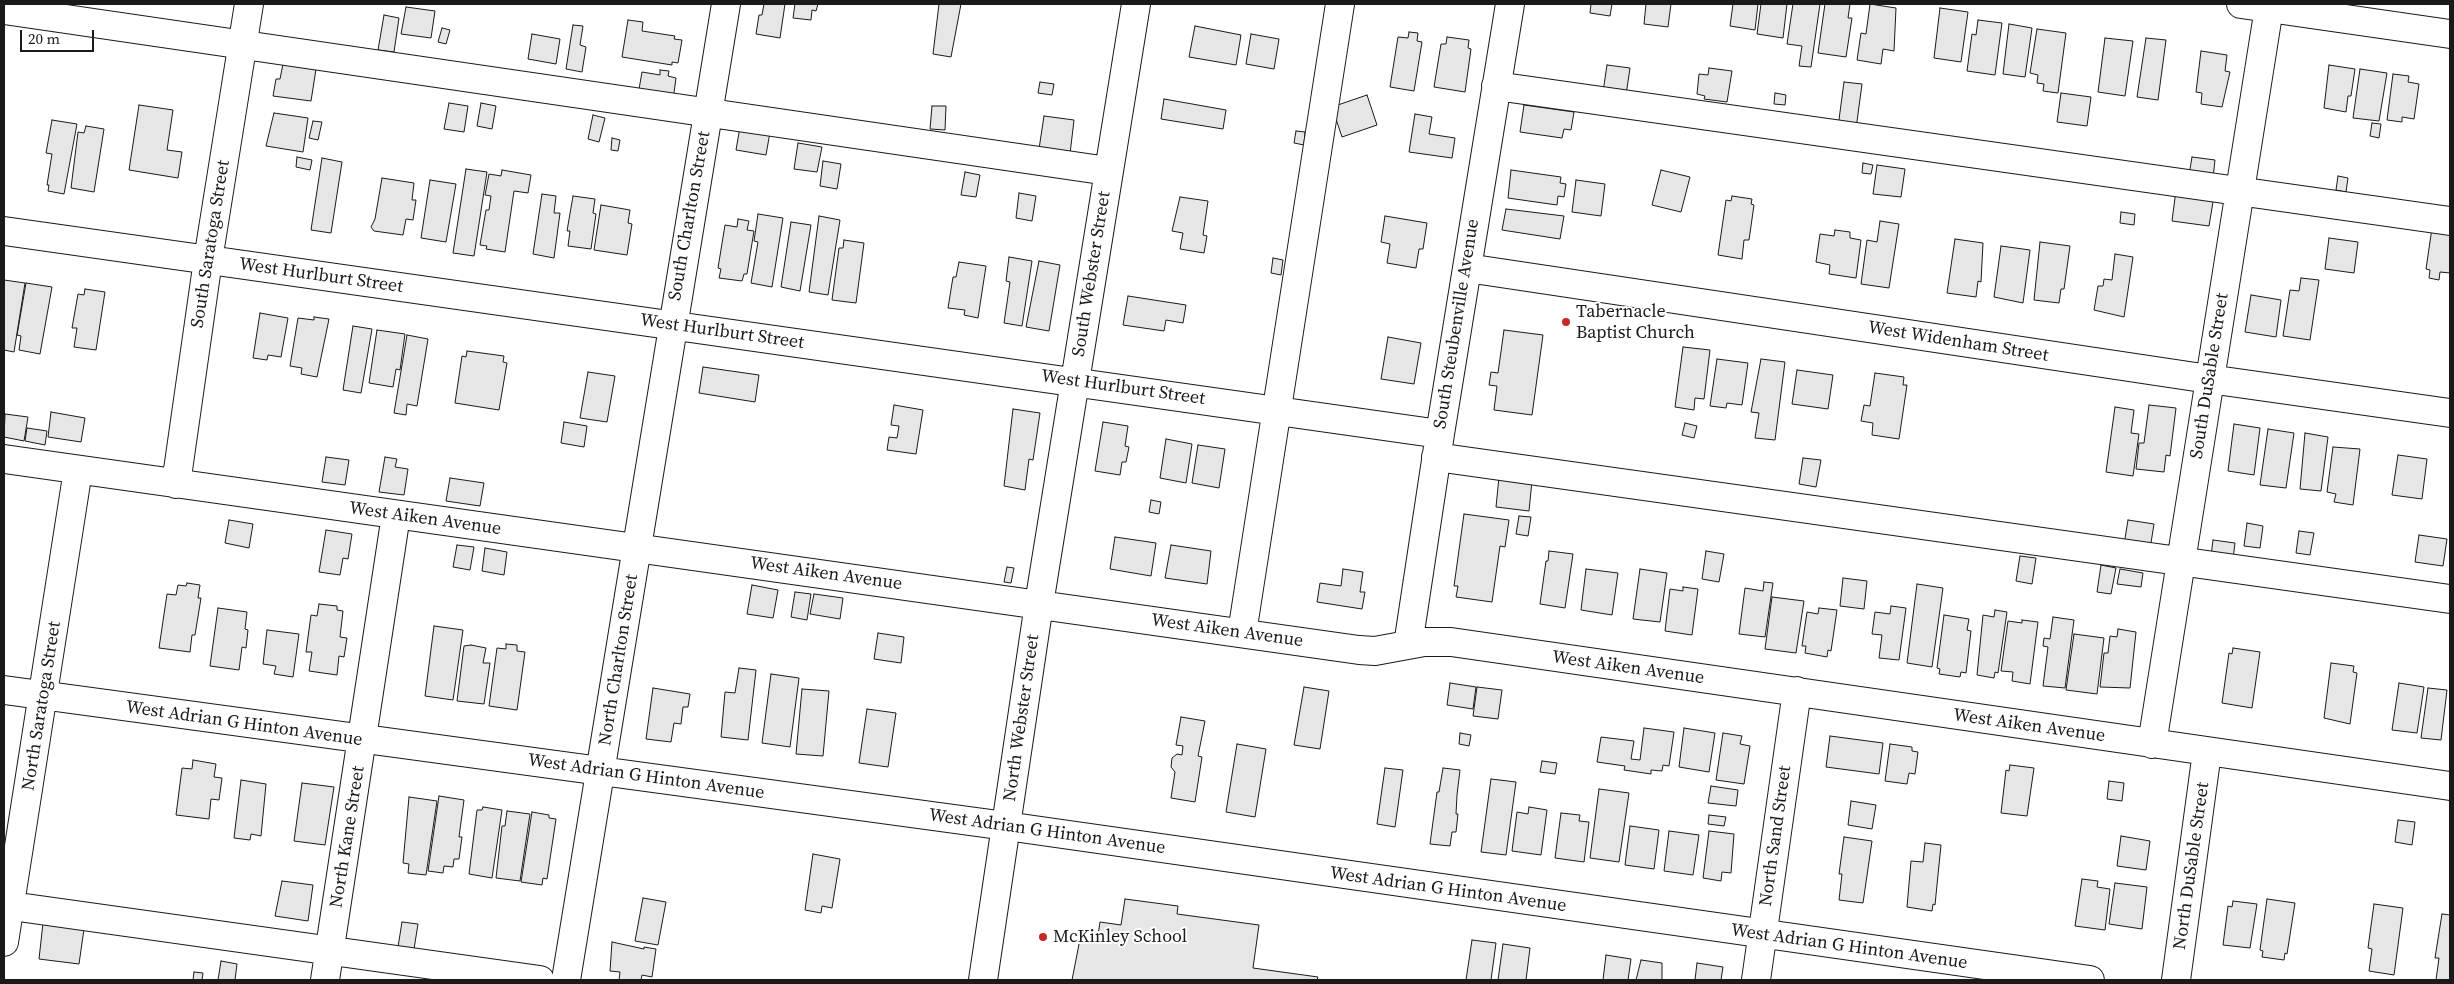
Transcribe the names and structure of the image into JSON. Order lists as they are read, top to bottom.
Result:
{
  "streets": {
    "street": [
      "South Charlton Street",
      "South Saratoga Street",
      "South Webster Street",
      "West Hurlburt Street",
      "South Steubenville Avenue",
      "West Widenham Street",
      "South DuSable Street",
      "West Aiken Avenue",
      "North Charlton Street",
      "North Saratoga Street",
      "North Webster Street",
      "West Adrian G Hinton Avenue",
      "North Sand Street",
      "North Kane Street",
      "North DuSable Street"
    ]
  },
  "crossings": [
    ["South Charlton Street", "West Hurlburt Street"],
    ["South Charlton Street", "West Aiken Avenue"],
    ["South Charlton Street", "North Charlton Street"],
    ["South Saratoga Street", "West Hurlburt Street"],
    ["South Saratoga Street", "West Aiken Avenue"],
    ["South Webster Street", "West Hurlburt Street"],
    ["South Webster Street", "West Aiken Avenue"],
    ["South Webster Street", "North Webster Street"],
    ["West Hurlburt Street", "South Steubenville Avenue"],
    ["West Hurlburt Street", "South DuSable Street"],
    ["South Steubenville Avenue", "West Widenham Street"],
    ["South Steubenville Avenue", "West Aiken Avenue"],
    ["West Widenham Street", "South DuSable Street"],
    ["South DuSable Street", "West Aiken Avenue"],
    ["West Aiken Avenue", "North Charlton Street"],
    ["West Aiken Avenue", "North Saratoga Street"],
    ["West Aiken Avenue", "North Webster Street"],
    ["West Aiken Avenue", "North Sand Street"],
    ["West Aiken Avenue", "North Kane Street"],
    ["West Aiken Avenue", "North DuSable Street"],
    ["North Charlton Street", "West Adrian G Hinton Avenue"],
    ["North Saratoga Street", "West Adrian G Hinton Avenue"],
    ["North Webster Street", "West Adrian G Hinton Avenue"],
    ["West Adrian G Hinton Avenue", "North Sand Street"],
    ["West Adrian G Hinton Avenue", "North Kane Street"]
  ],
  "places": ["Tabernacle Baptist Church", "McKinley School"],
  "scale_bar": "20 m"
}
